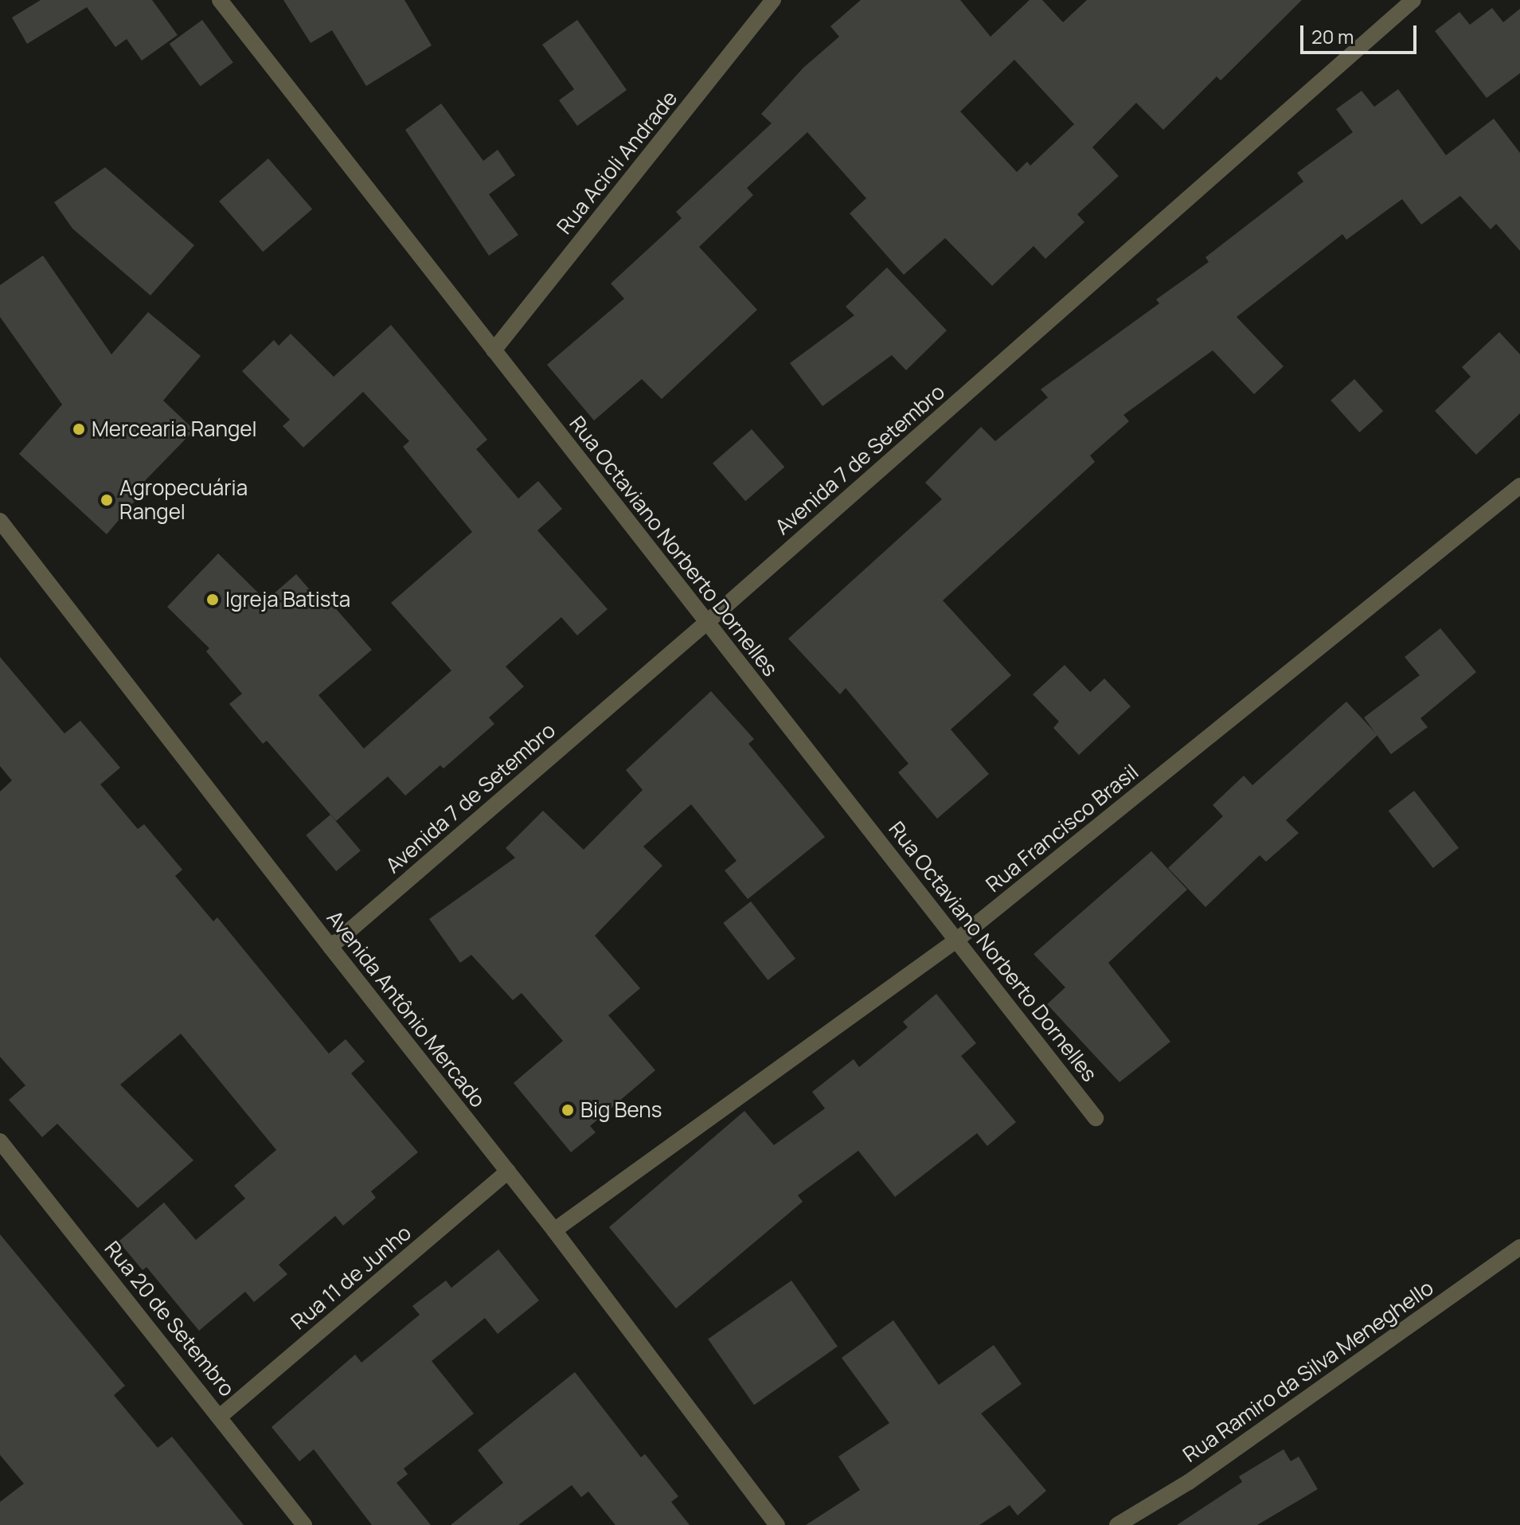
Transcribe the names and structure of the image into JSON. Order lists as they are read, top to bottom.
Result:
{
  "streets": {
    "street": [
      "Rua Acioli Andrade",
      "Avenida 7 de Setembro",
      "Rua Octaviano Norberto Dornelles",
      "Rua Francisco Brasil",
      "Avenida Antônio Mercado",
      "Rua 11 de Junho",
      "Rua 20 de Setembro",
      "Rua Ramiro da Silva Meneghello"
    ]
  },
  "crossings": [
    ["Rua Acioli Andrade", "Rua Octaviano Norberto Dornelles"],
    ["Avenida 7 de Setembro", "Rua Octaviano Norberto Dornelles"],
    ["Avenida 7 de Setembro", "Avenida Antônio Mercado"],
    ["Rua Octaviano Norberto Dornelles", "Rua Francisco Brasil"],
    ["Rua Francisco Brasil", "Avenida Antônio Mercado"],
    ["Avenida Antônio Mercado", "Rua 11 de Junho"],
    ["Rua 11 de Junho", "Rua 20 de Setembro"]
  ],
  "places": [
    "Mercearia Rangel",
    "Agropecuária Rangel",
    "Igreja Batista",
    "Big Bens"
  ],
  "scale_bar": "20 m"
}
